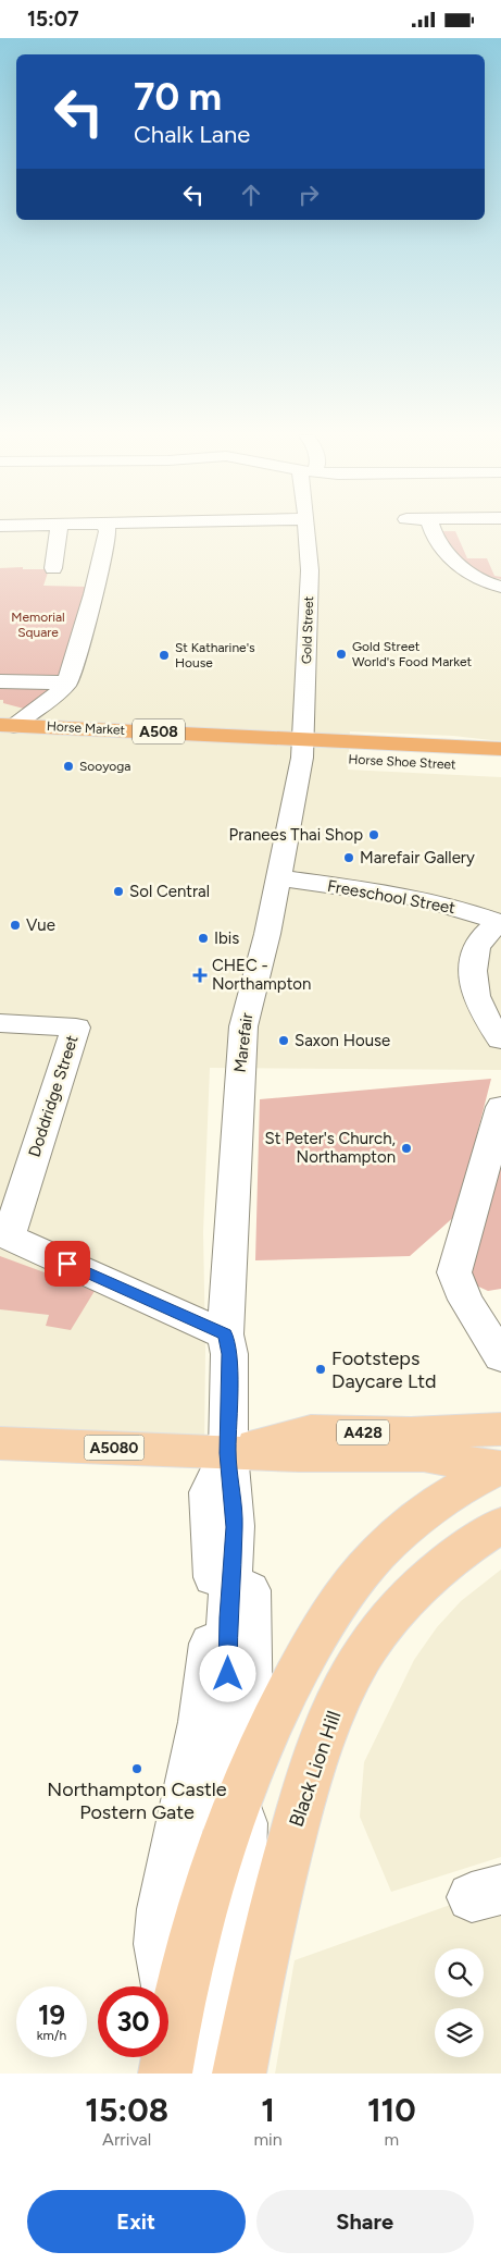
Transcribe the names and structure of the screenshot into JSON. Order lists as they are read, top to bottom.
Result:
{
  "streets": {
    "highway": ["Horse Market", "A508", "Horse Shoe Street"],
    "main road": ["A428", "A5080", "Black Lion Hill"],
    "street": [
      "Gold Street",
      "Freeschool Street",
      "Marefair",
      "Doddridge Street"
    ]
  },
  "crossings": [
    ["Gold Street", "Horse Market"],
    ["Gold Street", "Horse Shoe Street"],
    ["Gold Street", "Marefair"],
    ["Horse Market", "Horse Shoe Street"],
    ["Horse Market", "Marefair"],
    ["Horse Shoe Street", "Marefair"],
    ["Freeschool Street", "Marefair"],
    ["A428", "A5080"]
  ],
  "parks": ["Memorial Square"],
  "places": {
    "other": [
      "Gold Street World's Food Market",
      "St Katharine's House",
      "Sooyoga",
      "Pranees Thai Shop",
      "Marefair Gallery",
      "Sol Central",
      "Vue",
      "Ibis",
      "Saxon House",
      "St Peter's Church, Northampton",
      "Footsteps Daycare Ltd",
      "Northampton Castle Postern Gate"
    ],
    "health": ["CHEC - Northampton"]
  },
  "page": {
    "status": "15:07",
    "turn": ["70 m", "Chalk Lane"],
    "speed": "19 km/h",
    "limit": "30",
    "eta": [
      "15:08",
      "Arrival",
      "1",
      "min",
      "110",
      "m"
    ],
    "buttons": ["Exit", "Share"]
  }
}
